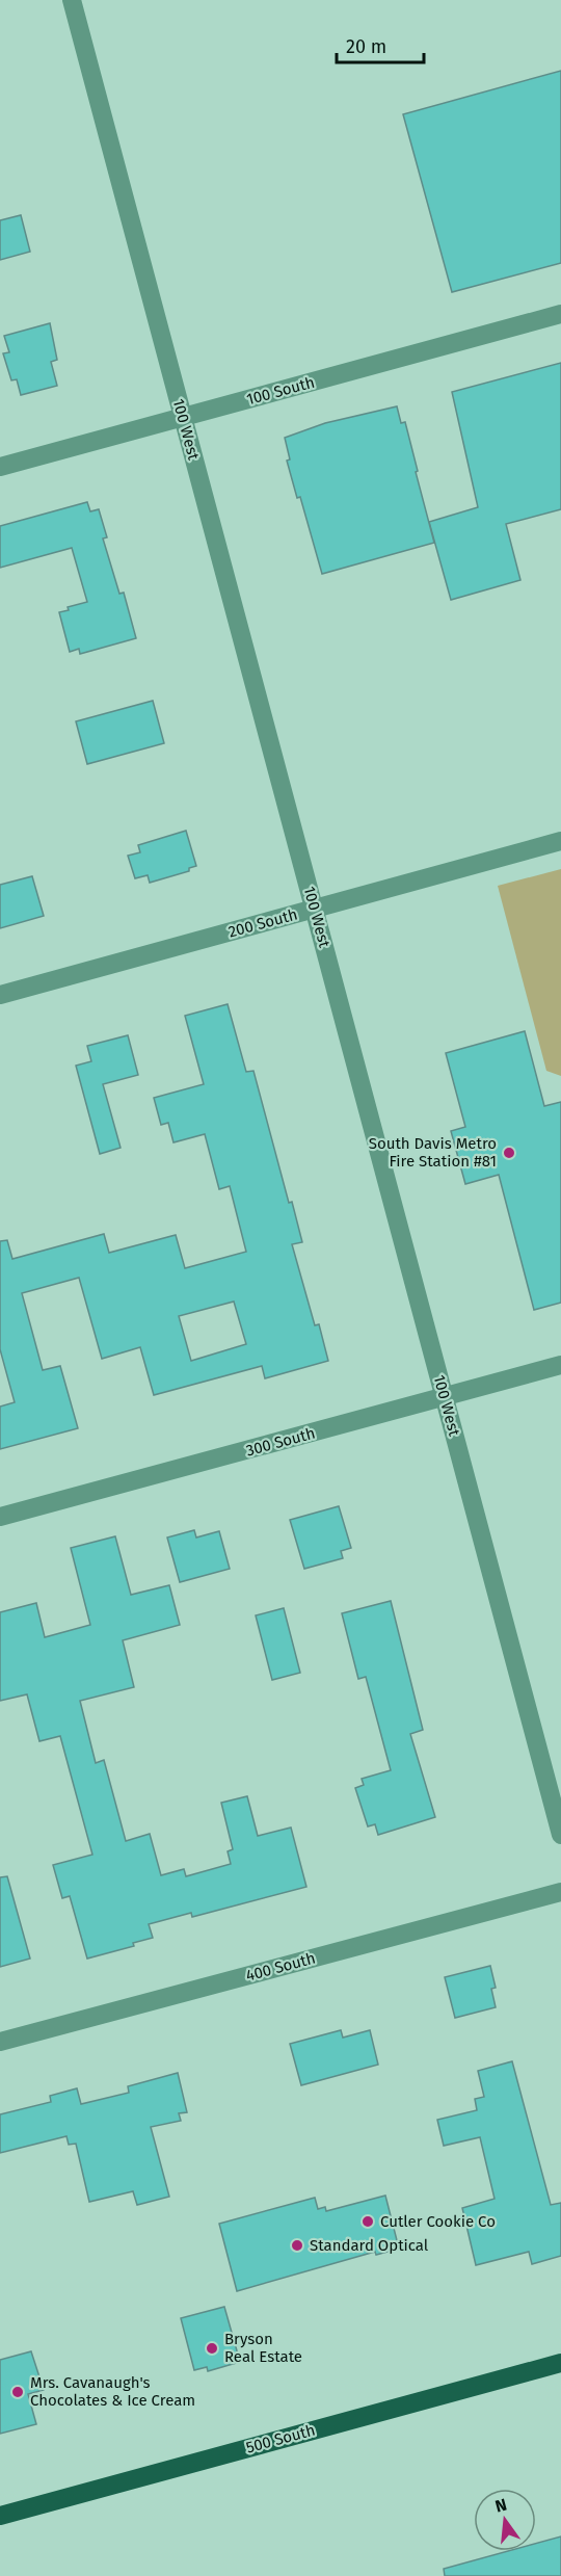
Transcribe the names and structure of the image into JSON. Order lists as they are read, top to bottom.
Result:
{
  "streets": {
    "main road": ["500 South"],
    "street": [
      "100 South",
      "100 West",
      "200 South",
      "300 South",
      "400 South"
    ]
  },
  "crossings": [
    ["100 South", "100 West"],
    ["100 West", "200 South"],
    ["100 West", "300 South"]
  ],
  "places": [
    "South Davis Metro Fire Station #81",
    "Cutler Cookie Co",
    "Standard Optical",
    "Bryson Real Estate",
    "Mrs. Cavanaugh's Chocolates & Ice Cream"
  ],
  "scale_bar": "20 m",
  "north": "top"
}
